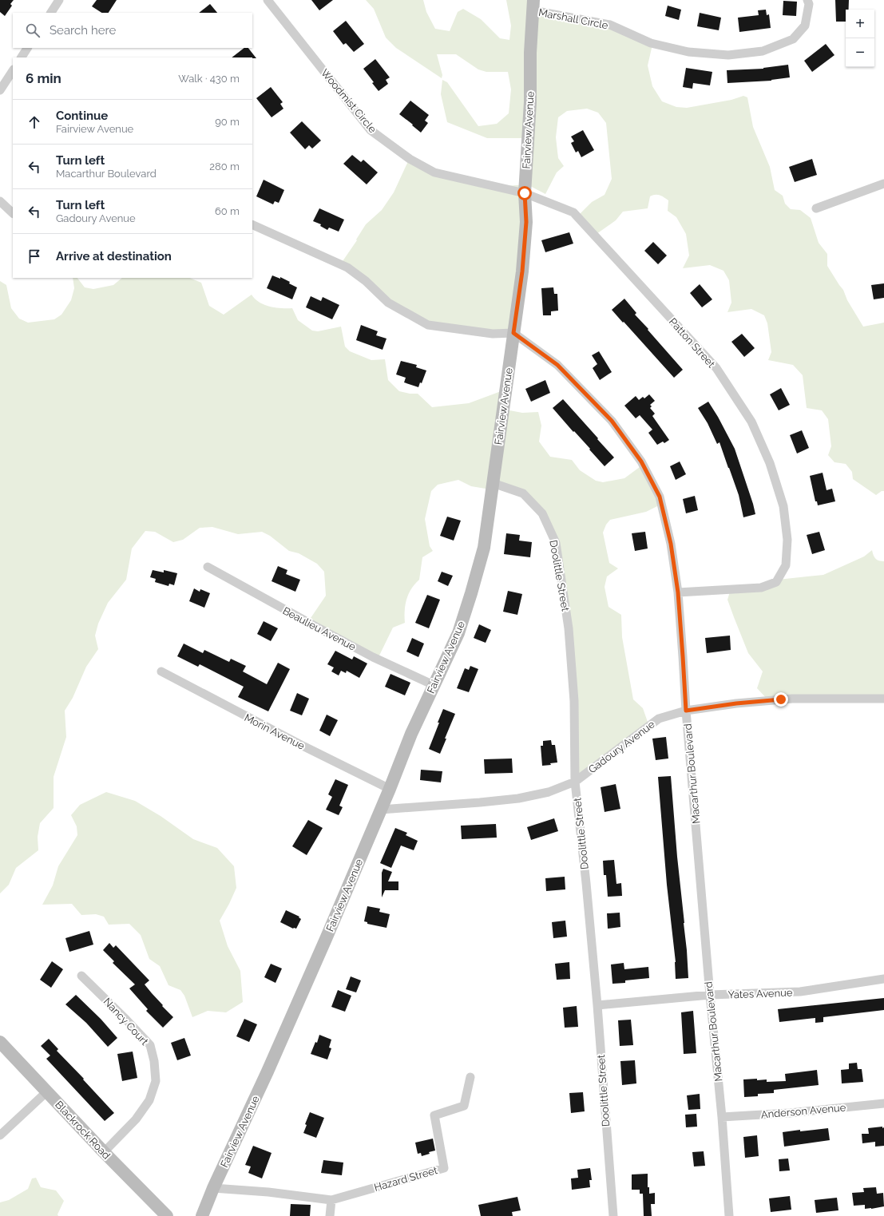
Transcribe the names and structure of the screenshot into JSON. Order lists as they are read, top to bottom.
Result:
{
  "streets": {
    "main road": ["Fairview Avenue", "Blackrock Road"],
    "street": [
      "Marshall Circle",
      "Woodmist Circle",
      "Patton Street",
      "Doolittle Street",
      "Beaulieu Avenue",
      "Morin Avenue",
      "Gadoury Avenue",
      "Macarthur Boulevard",
      "Yates Avenue",
      "Nancy Court",
      "Anderson Avenue",
      "Hazard Street"
    ]
  },
  "crossings": [
    ["Marshall Circle", "Fairview Avenue"],
    ["Woodmist Circle", "Fairview Avenue"],
    ["Woodmist Circle", "Patton Street"],
    ["Fairview Avenue", "Patton Street"],
    ["Fairview Avenue", "Doolittle Street"],
    ["Fairview Avenue", "Beaulieu Avenue"],
    ["Fairview Avenue", "Morin Avenue"],
    ["Fairview Avenue", "Gadoury Avenue"],
    ["Fairview Avenue", "Macarthur Boulevard"],
    ["Fairview Avenue", "Hazard Street"],
    ["Patton Street", "Macarthur Boulevard"],
    ["Doolittle Street", "Gadoury Avenue"],
    ["Doolittle Street", "Yates Avenue"],
    ["Gadoury Avenue", "Macarthur Boulevard"],
    ["Macarthur Boulevard", "Yates Avenue"],
    ["Macarthur Boulevard", "Anderson Avenue"],
    ["Nancy Court", "Blackrock Road"]
  ],
  "page": {
    "map_buttons": ["+", "−"],
    "search": "Search here",
    "heading": ["6 min", "Walk · 430 m"],
    "list": [
      ["Continue", "Fairview Avenue", "90 m"],
      ["Turn left", "Macarthur Boulevard", "280 m"],
      ["Turn left", "Gadoury Avenue", "60 m"],
      "Arrive at destination"
    ]
  }
}
